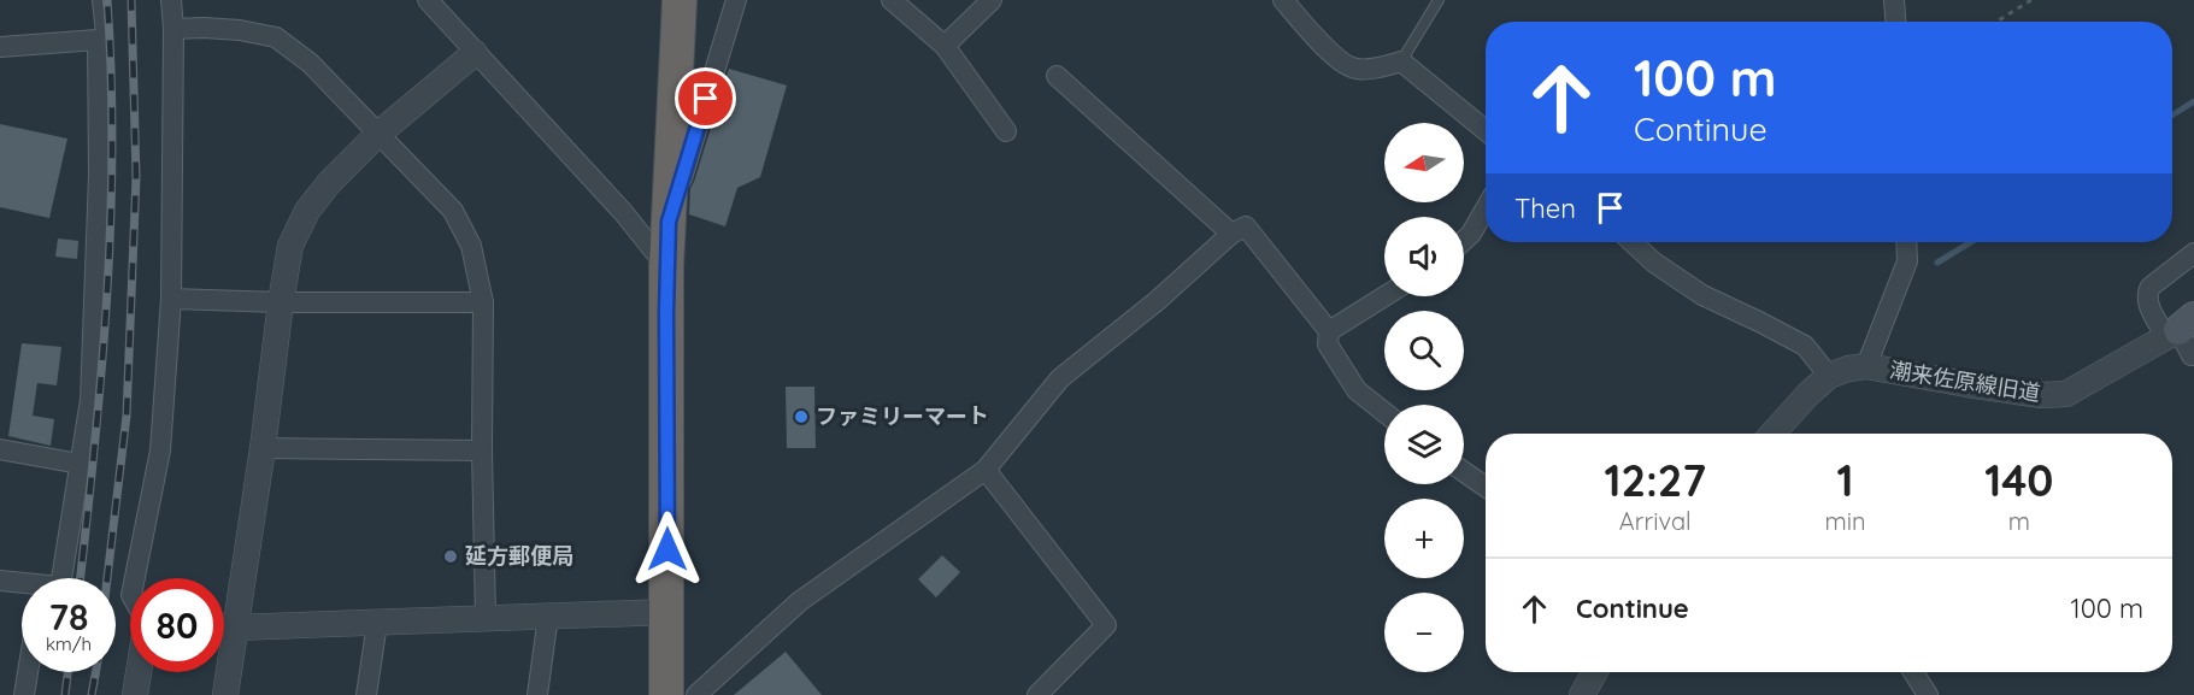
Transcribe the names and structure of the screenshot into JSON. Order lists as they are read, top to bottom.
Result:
{
  "streets": {
    "street": ["潮来佐原線旧道"]
  },
  "places": ["ファミリーマート", "延方郵便局"],
  "north": "left",
  "page": {
    "turn": ["100 m", "Continue"],
    "map_buttons": ["+", "−"],
    "then": "Then",
    "eta": [
      "12:27",
      "Arrival",
      "1",
      "min",
      "140",
      "m"
    ],
    "list": [
      {
        "name": "Continue",
        "value": "100 m"
      }
    ],
    "speed": "78 km/h",
    "limit": "80"
  }
}
